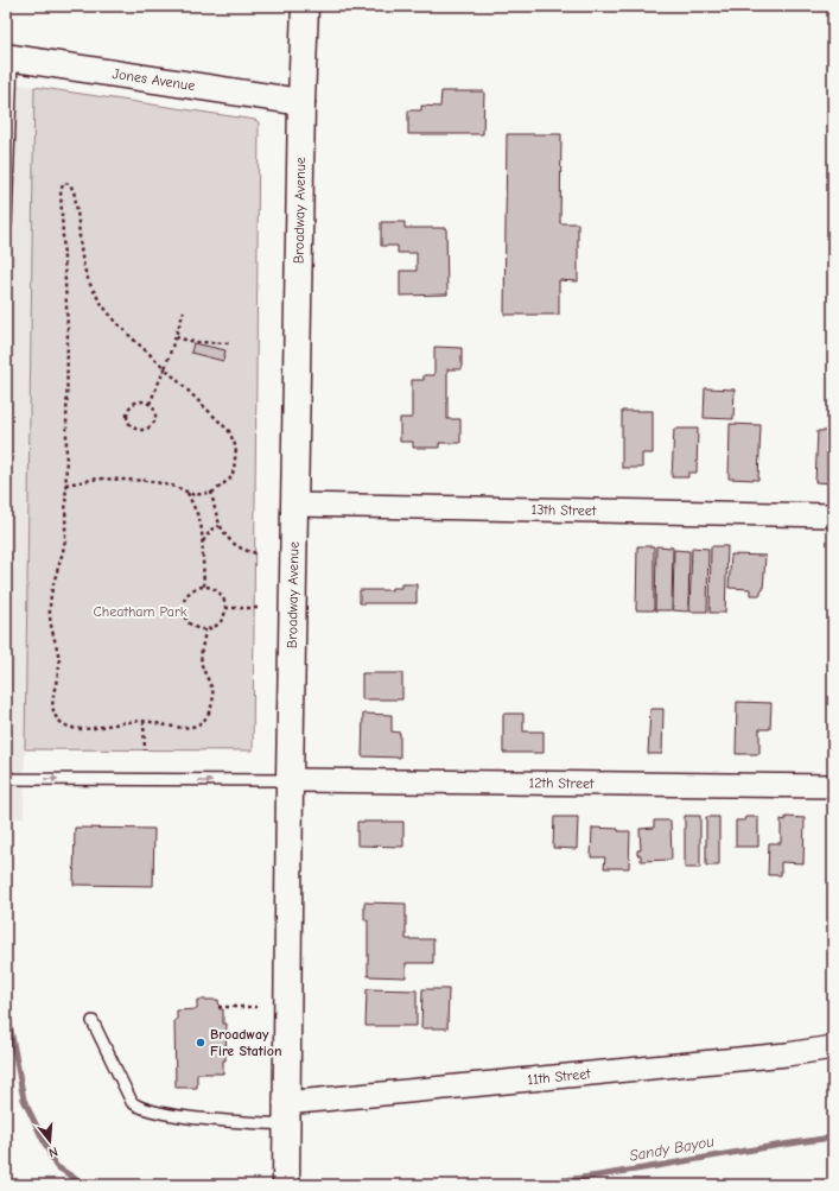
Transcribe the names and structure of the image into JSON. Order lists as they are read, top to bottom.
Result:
{
  "streets": {
    "main road": ["Jones Avenue", "Broadway Avenue"],
    "street": ["13th Street", "12th Street", "11th Street"]
  },
  "crossings": [
    ["Jones Avenue", "Broadway Avenue"],
    ["Broadway Avenue", "13th Street"],
    ["Broadway Avenue", "12th Street"],
    ["Broadway Avenue", "11th Street"]
  ],
  "water": ["Sandy Bayou"],
  "parks": ["Cheatham Park"],
  "places": ["Broadway Fire Station"],
  "north": "bottom"
}
